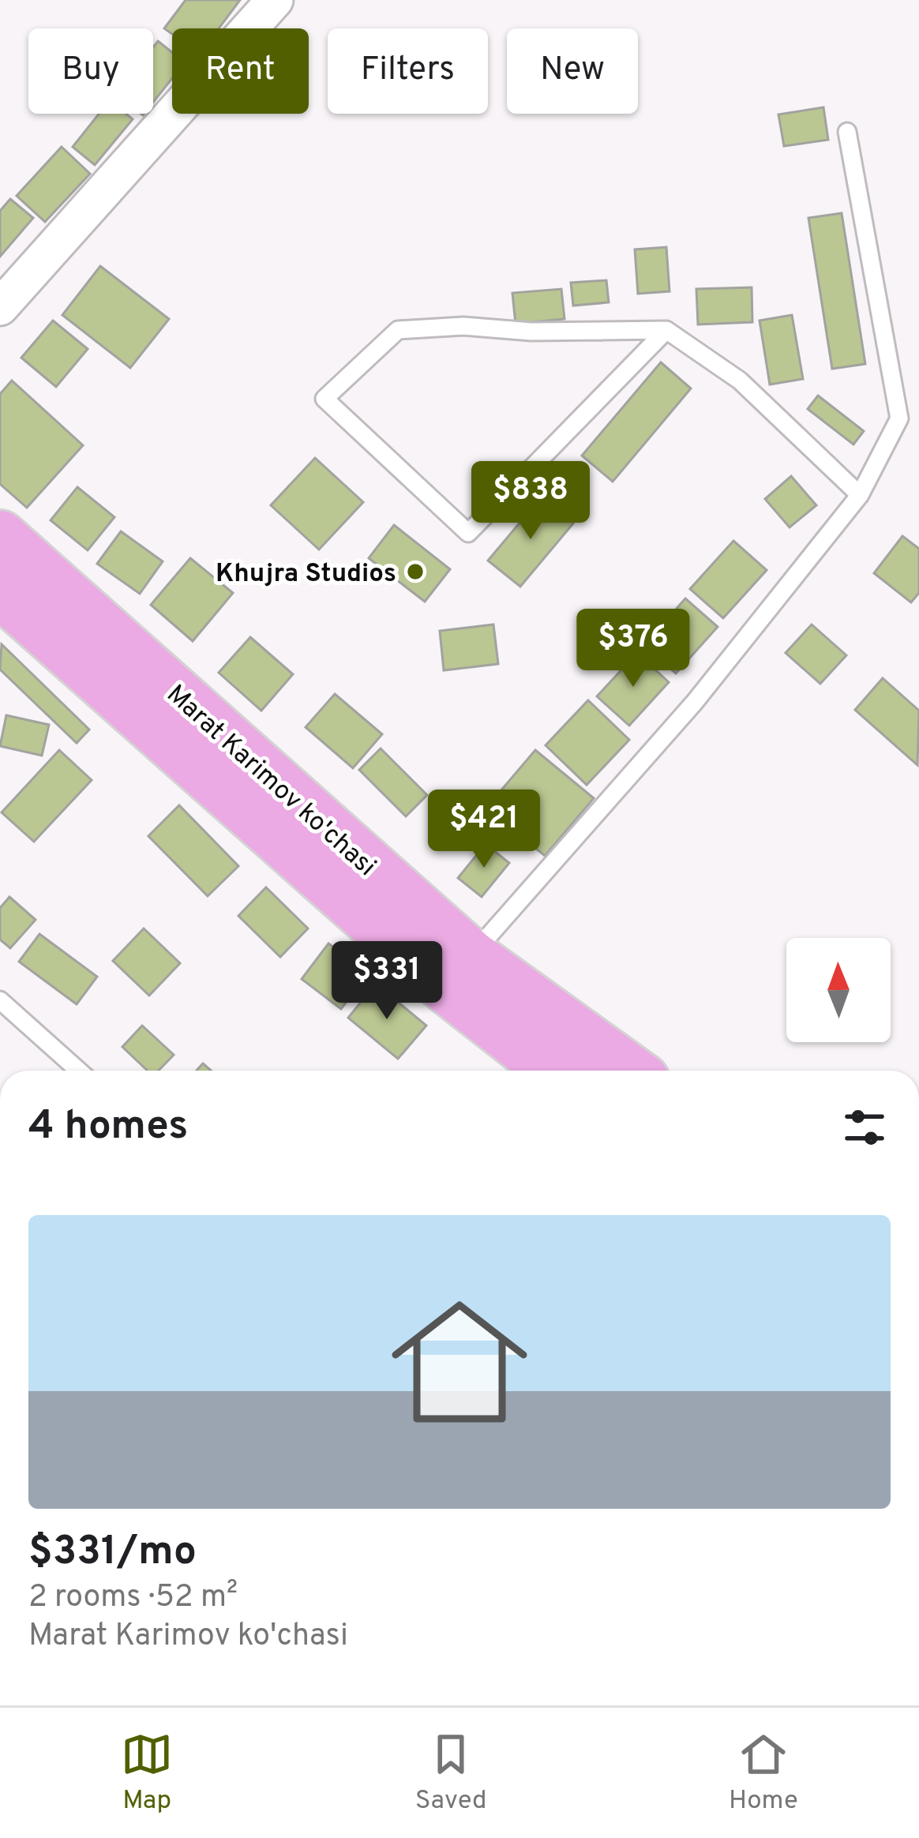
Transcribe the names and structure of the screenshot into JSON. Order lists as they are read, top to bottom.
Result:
{
  "streets": {
    "main road": ["Marat Karimov ko'chasi"]
  },
  "places": ["Khujra Studios"],
  "north": "top",
  "page": {
    "chip": [
      "Buy",
      "Rent",
      "Filters",
      "New"
    ],
    "price": [
      "$838",
      "$376",
      "$421",
      "$331"
    ],
    "heading": "4 homes",
    "list": [
      {
        "name": "$331/mo",
        "note": "2 rooms · 52 m² · Marat Karimov ko'chasi"
      }
    ],
    "tabs": ["Map", "Saved", "Home"]
  }
}
